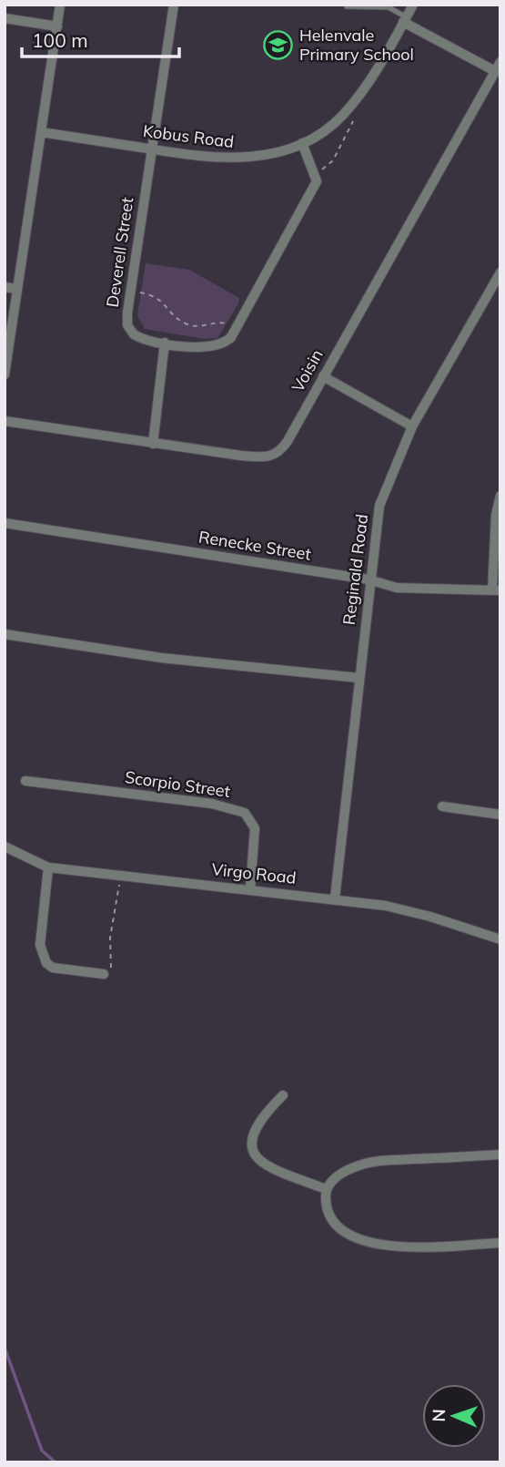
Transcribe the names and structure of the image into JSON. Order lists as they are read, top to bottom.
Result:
{
  "streets": {
    "street": [
      "Kobus Road",
      "Deverell Street",
      "Voisin",
      "Renecke Street",
      "Reginald Road",
      "Scorpio Street",
      "Virgo Road"
    ]
  },
  "crossings": [
    ["Kobus Road", "Deverell Street"],
    ["Renecke Street", "Reginald Road"],
    ["Reginald Road", "Virgo Road"],
    ["Scorpio Street", "Virgo Road"]
  ],
  "places": {
    "school or university": ["Helenvale Primary School"]
  },
  "scale_bar": "100 m",
  "north": "left"
}
